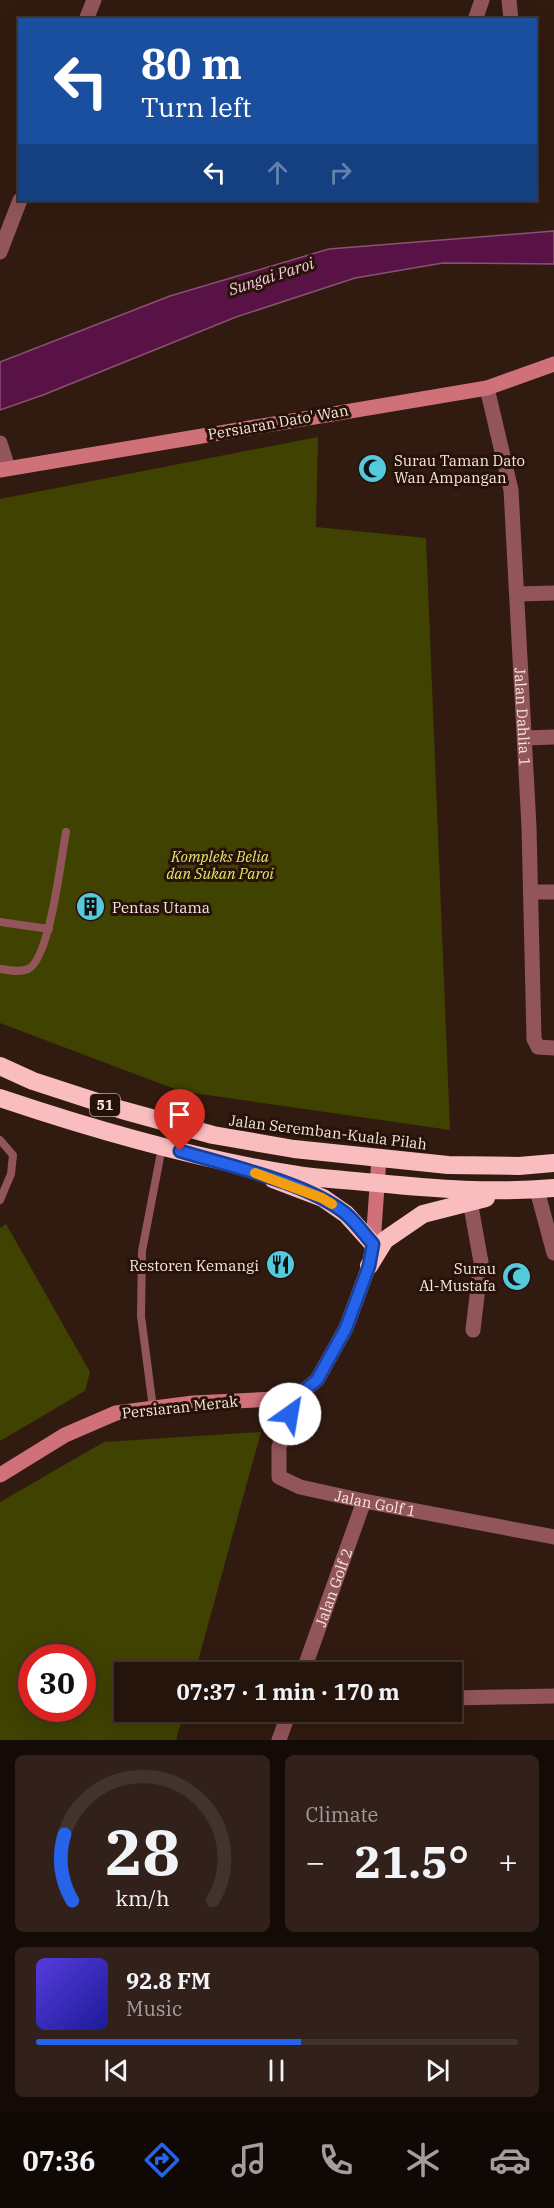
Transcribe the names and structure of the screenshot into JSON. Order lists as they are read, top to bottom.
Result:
{
  "streets": {
    "highway": ["51", "Jalan Seremban-Kuala Pilah"],
    "street": [
      "Persiaran Dato' Wan",
      "Jalan Dahlia 1",
      "Persiaran Merak",
      "Jalan Golf 1",
      "Jalan Golf 2"
    ]
  },
  "crossings": [
    ["Persiaran Dato' Wan", "Jalan Dahlia 1"],
    ["Persiaran Merak", "Jalan Golf 1"],
    ["Jalan Golf 1", "Jalan Golf 2"]
  ],
  "water": ["Sungai Paroi"],
  "parks": ["Kompleks Belia dan Sukan Paroi"],
  "places": {
    "mosque": ["Surau Taman Dato Wan Ampangan", "Surau Al-Mustafa"],
    "building": ["Pentas Utama"],
    "restaurant": ["Restoren Kemangi"]
  },
  "page": {
    "turn": ["80 m", "Turn left"],
    "limit": "30",
    "trip": "07:37 · 1 min · 170 m",
    "tile": "Climate",
    "heat": ["−", "21.5°", "+"],
    "song": ["92.8 FM", "Music"],
    "tabs": "07:36",
    "gauge": ["28", "km/h"]
  }
}
